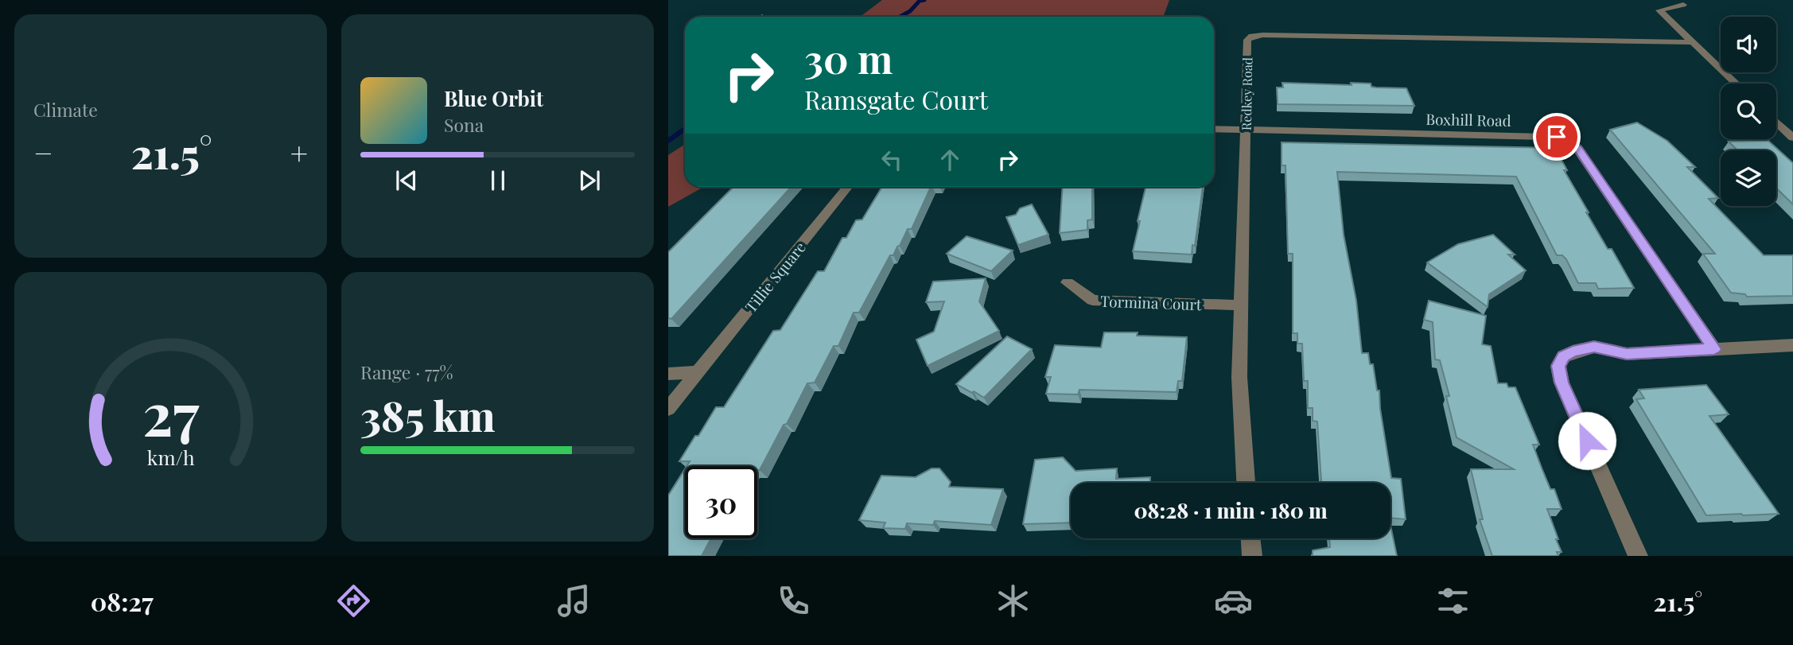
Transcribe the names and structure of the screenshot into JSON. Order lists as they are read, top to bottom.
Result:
{
  "streets": {
    "street": [
      "Redkey Road",
      "Boxhill Road",
      "Tillie Square",
      "Tormina Court"
    ]
  },
  "crossings": [
    ["Redkey Road", "Boxhill Road"],
    ["Redkey Road", "Tormina Court"]
  ],
  "page": {
    "tile": [
      "Climate",
      ["Range · 77%", "385 km"]
    ],
    "turn": ["30 m", "Ramsgate Court"],
    "song": ["Blue Orbit", "Sona"],
    "heat": ["−", "21.5°", "+"],
    "limit": "30",
    "trip": "08:28 · 1 min · 180 m",
    "tabs": ["08:27", "21.5°"],
    "gauge": ["27", "km/h"]
  }
}
